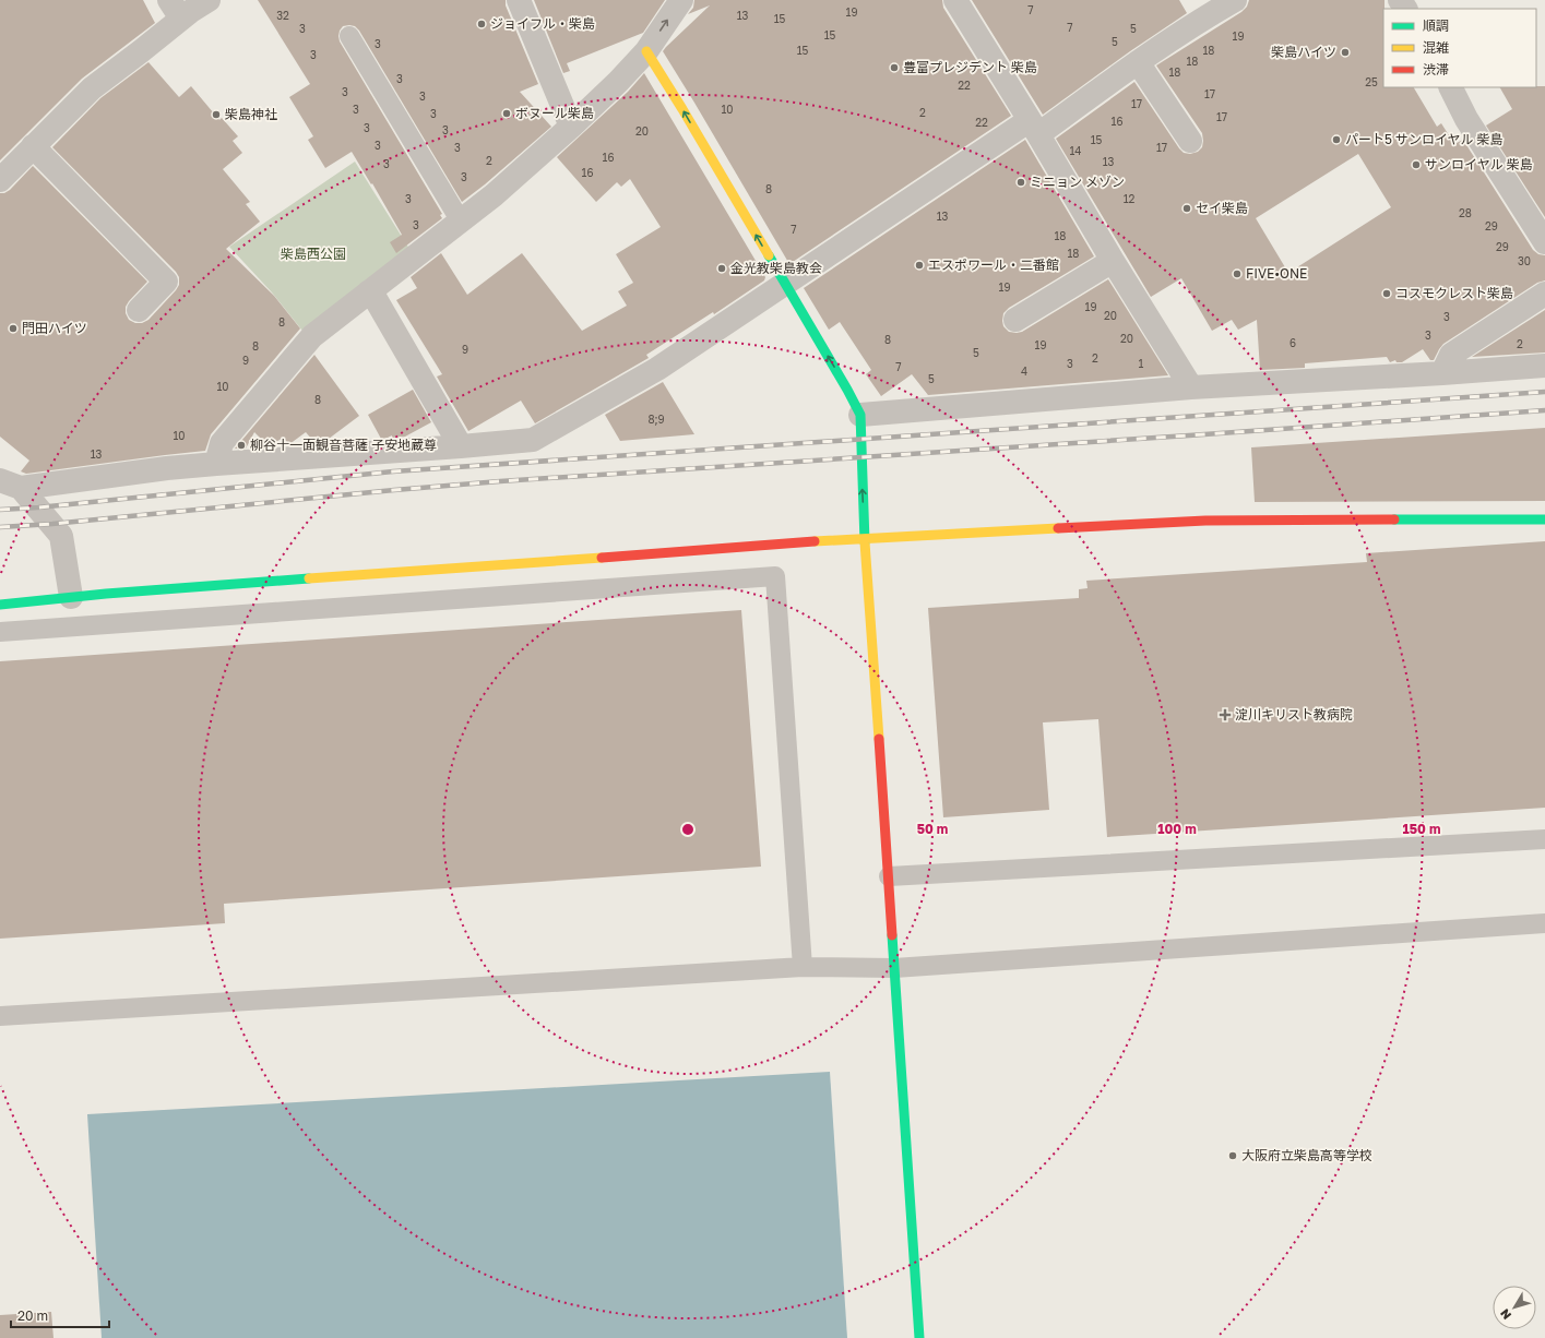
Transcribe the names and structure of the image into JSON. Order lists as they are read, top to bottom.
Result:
{
  "parks": ["柴島西公園"],
  "places": {
    "other": [
      "ジョイフル・柴島",
      "柴島ハイツ",
      "豊富プレジデント 柴島",
      "ボヌール柴島",
      "柴島神社",
      "パート5 サンロイヤル 柴島",
      "サンロイヤル 柴島",
      "ミニョン メゾン",
      "セイ柴島",
      "エスポワール・二番館",
      "金光教柴島教会",
      "FIVE•ONE",
      "コスモクレスト柴島",
      "門田ハイツ",
      "柳谷十一面観音菩薩 子安地蔵尊",
      "大阪府立柴島高等学校"
    ],
    "health": ["淀川キリスト教病院"]
  },
  "house_numbers": [
    "7",
    "19",
    "32",
    "13",
    "15",
    "7",
    "3",
    "5",
    "15",
    "19",
    "5",
    "3",
    "15",
    "18",
    "3",
    "18",
    "18",
    "3",
    "25",
    "22",
    "3",
    "17",
    "3",
    "17",
    "3",
    "10",
    "2",
    "3",
    "17",
    "16",
    "22",
    "3",
    "3",
    "20",
    "15",
    "3",
    "3",
    "17",
    "14",
    "16",
    "2",
    "13",
    "3",
    "16",
    "3",
    "8",
    "3",
    "12",
    "28",
    "13",
    "3",
    "29",
    "7",
    "18",
    "29",
    "18",
    "30",
    "19",
    "19",
    "20",
    "3",
    "8",
    "3",
    "20",
    "8",
    "6",
    "2",
    "19",
    "8",
    "9",
    "5",
    "2",
    "9",
    "3",
    "1",
    "7",
    "4",
    "5",
    "10",
    "8",
    "8;9",
    "10",
    "13"
  ],
  "legend": ["順調", "混雑", "渋滞"],
  "scale_bar": "20 m",
  "north": "bottom left",
  "rings": ["50 m", "100 m", "150 m"]
}
